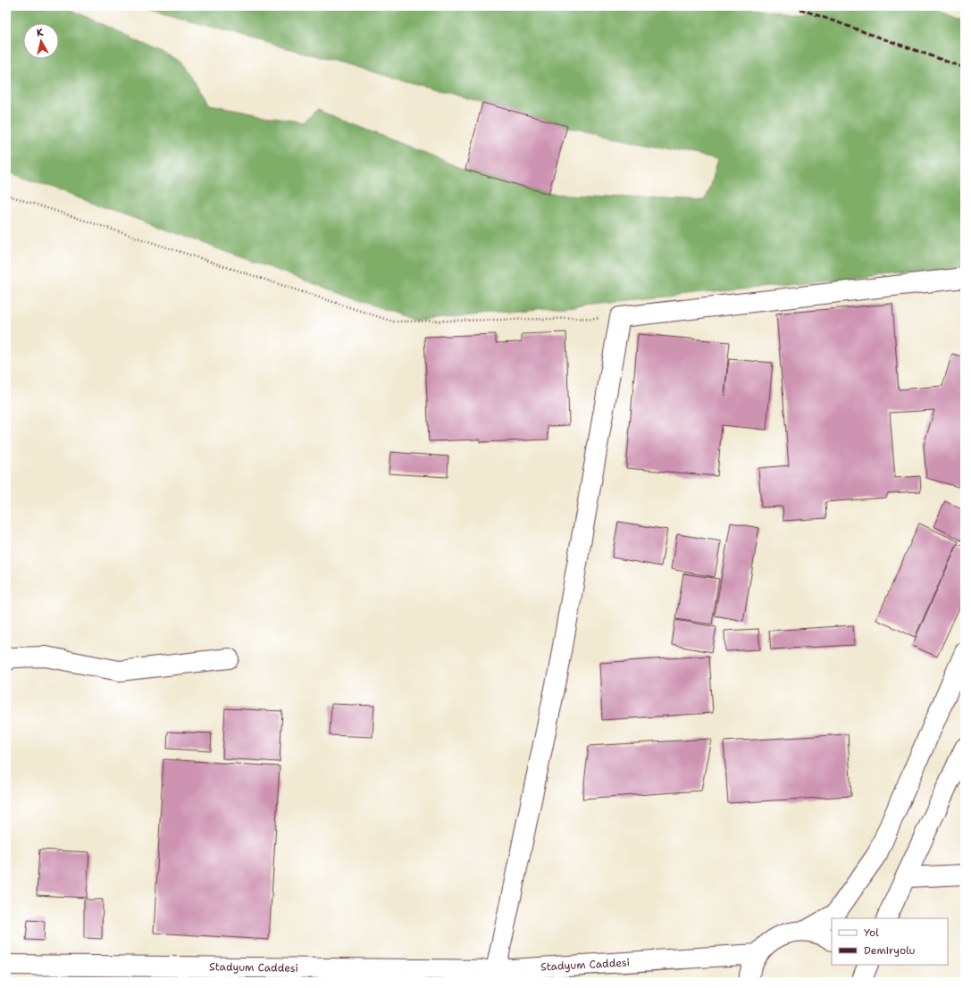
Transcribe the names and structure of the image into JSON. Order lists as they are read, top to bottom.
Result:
{
  "streets": {
    "main road": ["Stadyum Caddesi"]
  },
  "legend": ["Yol", "Demiryolu"],
  "north": "top"
}
